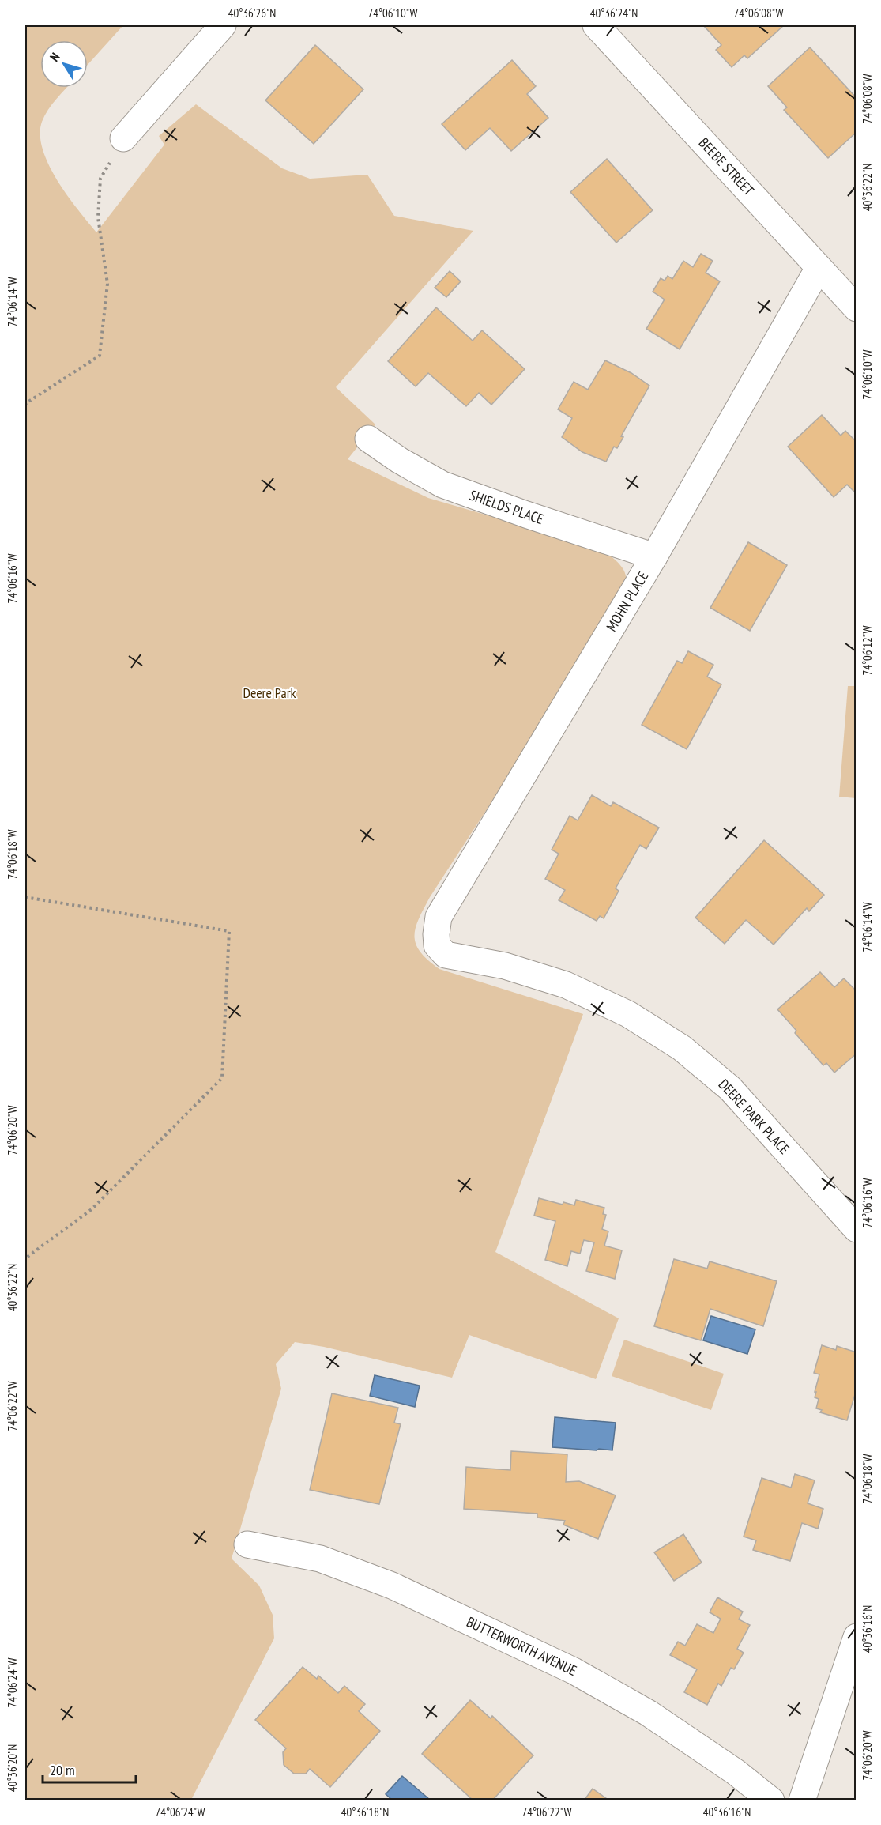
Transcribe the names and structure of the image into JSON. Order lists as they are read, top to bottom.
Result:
{
  "streets": {
    "street": [
      "BEEBE STREET",
      "SHIELDS PLACE",
      "MOHN PLACE",
      "DEERE PARK PLACE",
      "BUTTERWORTH AVENUE"
    ]
  },
  "crossings": [
    ["BEEBE STREET", "MOHN PLACE"],
    ["SHIELDS PLACE", "MOHN PLACE"],
    ["MOHN PLACE", "DEERE PARK PLACE"]
  ],
  "parks": ["Deere Park"],
  "scale_bar": "20 m",
  "north": "top left",
  "coordinates": [
    "40°36'26\"N",
    "74°06'10\"W",
    "40°36'24\"N",
    "74°06'08\"W",
    "40°36'22\"N",
    "74°06'14\"W",
    "74°06'16\"W",
    "74°06'12\"W",
    "74°06'18\"W",
    "74°06'20\"W",
    "74°06'22\"W",
    "40°36'16\"N",
    "74°06'24\"W",
    "40°36'20\"N",
    "40°36'18\"N"
  ]
}
